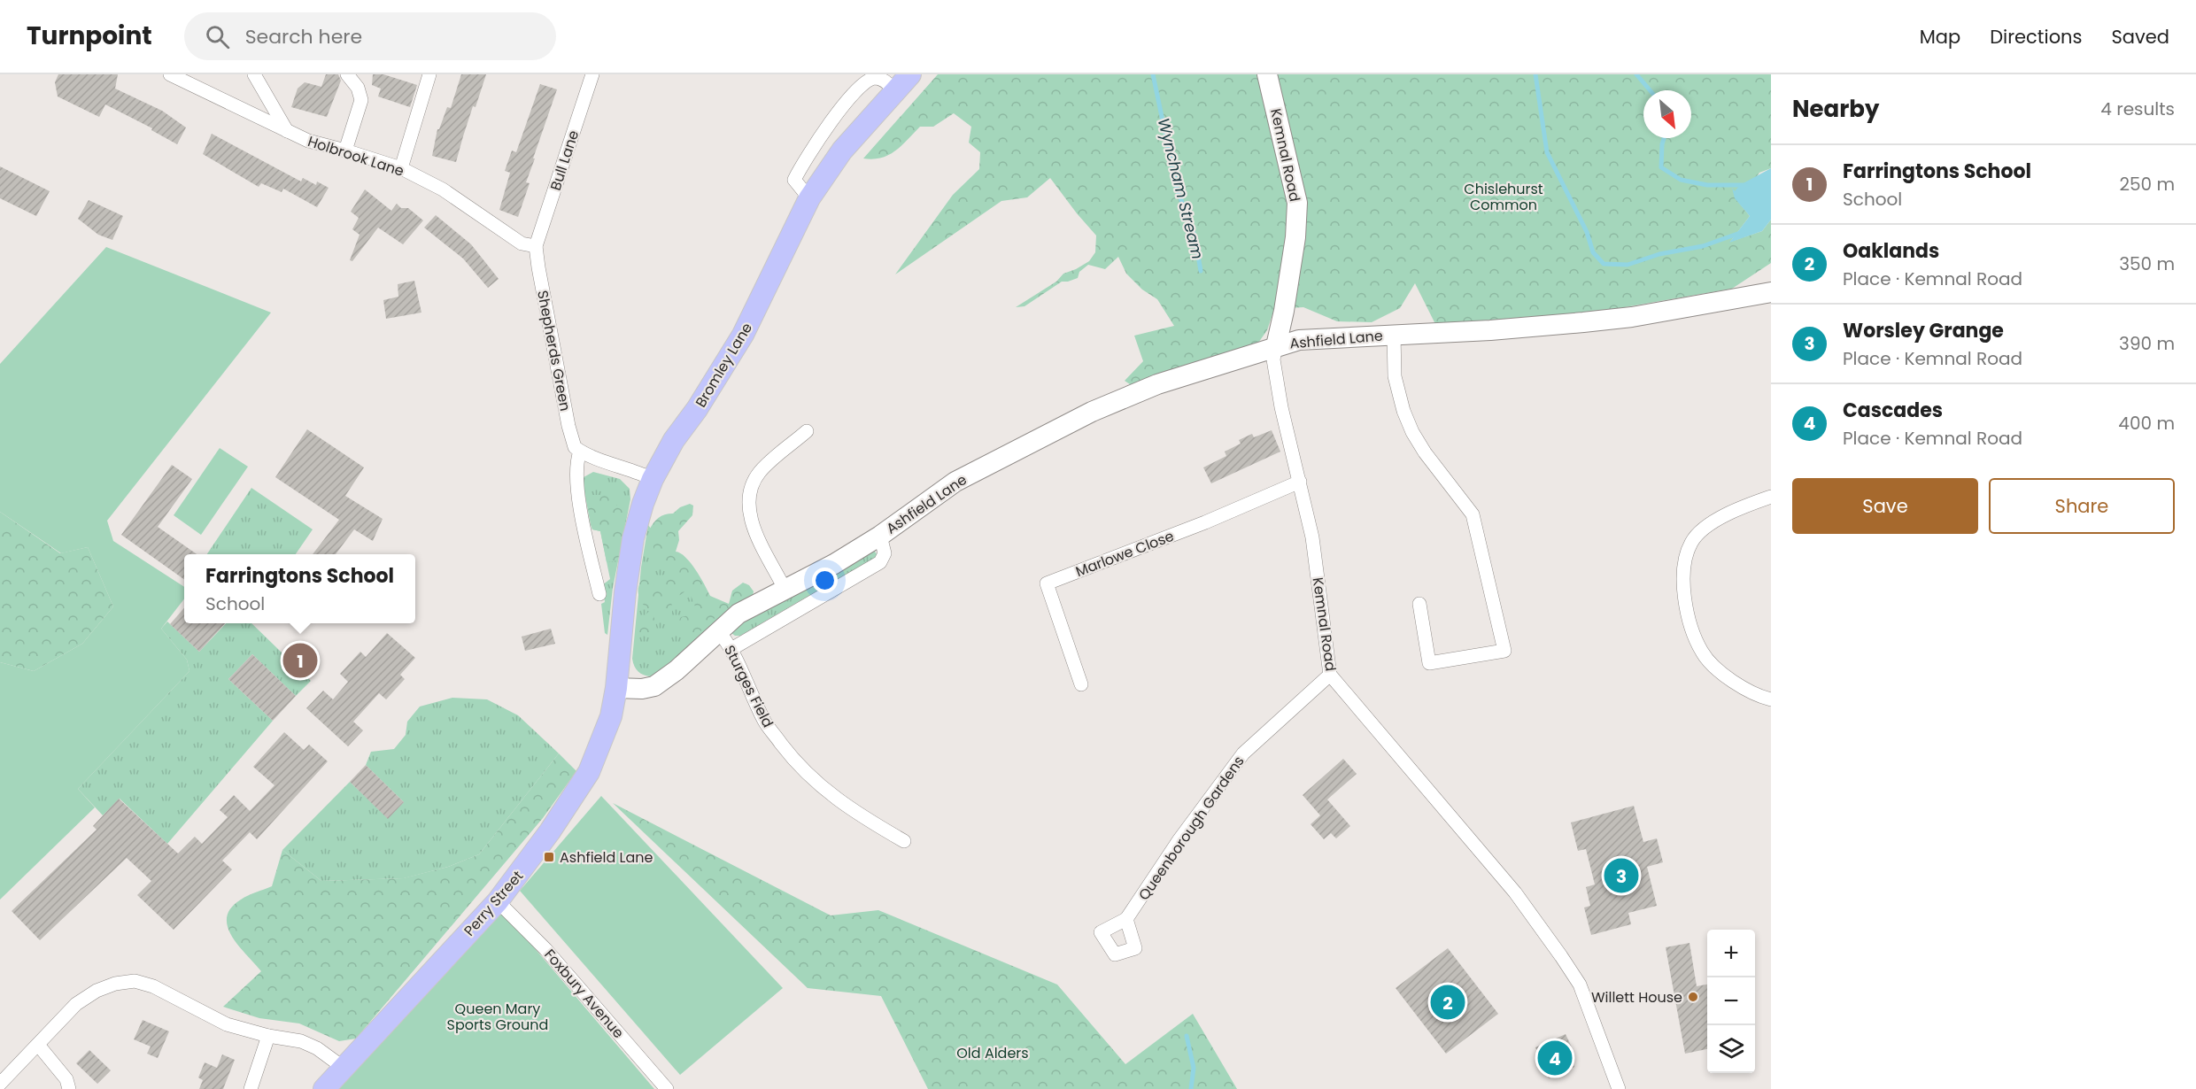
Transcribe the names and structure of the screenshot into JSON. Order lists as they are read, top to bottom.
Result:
{
  "streets": {
    "main road": ["Bromley Lane", "Perry Street"],
    "street": [
      "Kemnal Road",
      "Holbrook Lane",
      "Bull Lane",
      "Ashfield Lane",
      "Shepherds Green",
      "Marlowe Close",
      "Sturges Field",
      "Queenborough Gardens",
      "Foxbury Avenue"
    ]
  },
  "crossings": [
    ["Kemnal Road", "Ashfield Lane"],
    ["Kemnal Road", "Marlowe Close"],
    ["Kemnal Road", "Queenborough Gardens"],
    ["Holbrook Lane", "Bull Lane"],
    ["Holbrook Lane", "Shepherds Green"],
    ["Bull Lane", "Shepherds Green"],
    ["Ashfield Lane", "Bromley Lane"],
    ["Ashfield Lane", "Sturges Field"],
    ["Ashfield Lane", "Perry Street"],
    ["Bromley Lane", "Perry Street"],
    ["Perry Street", "Foxbury Avenue"]
  ],
  "water": ["Wyncham Stream"],
  "parks": ["Chislehurst Common", "Queen Mary Sports Ground", "Old Alders"],
  "places": {
    "transit": ["Ashfield Lane"],
    "other": ["Willett House"]
  },
  "north": "bottom right",
  "page": {
    "header": "Turnpoint",
    "search": "Search here",
    "nav": ["Map", "Directions", "Saved"],
    "heading": ["Nearby", "4 results"],
    "list": [
      {
        "mark": "1",
        "name": "Farringtons School",
        "note": "School",
        "value": "250 m"
      },
      {
        "mark": "2",
        "name": "Oaklands",
        "note": "Place · Kemnal Road",
        "value": "350 m"
      },
      {
        "mark": "3",
        "name": "Worsley Grange",
        "note": "Place · Kemnal Road",
        "value": "390 m"
      },
      {
        "mark": "4",
        "name": "Cascades",
        "note": "Place · Kemnal Road",
        "value": "400 m"
      }
    ],
    "buttons": ["Save", "Share"],
    "popup": ["Farringtons School", "School"],
    "pins": [
      "1",
      "3",
      "2",
      "4"
    ],
    "map_buttons": ["+", "−"]
  }
}
